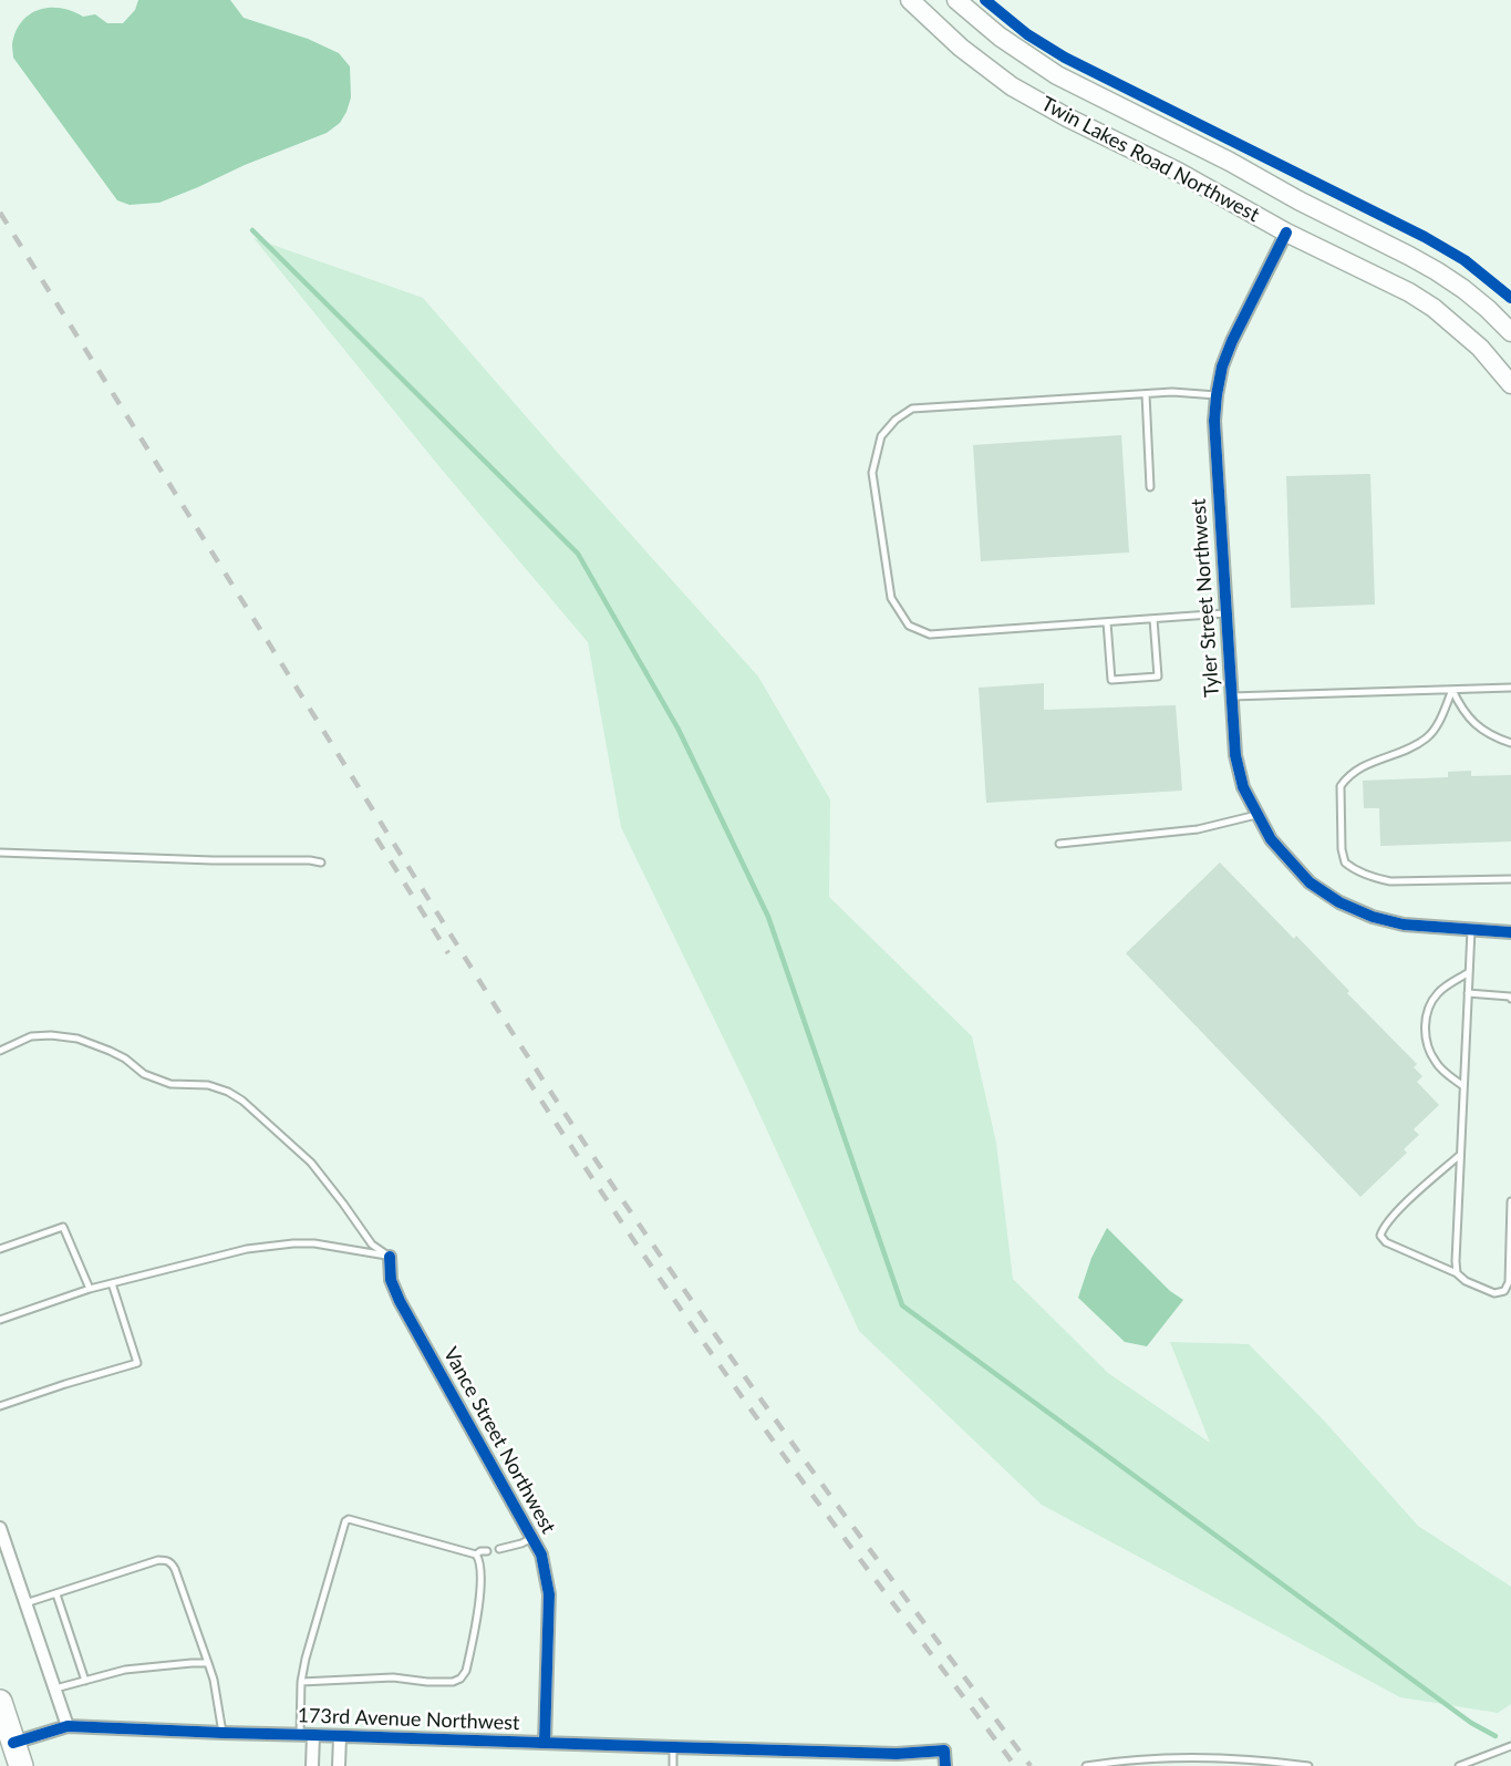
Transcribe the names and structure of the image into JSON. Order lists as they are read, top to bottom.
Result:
{
  "streets": {
    "street": [
      "Twin Lakes Road Northwest",
      "Tyler Street Northwest",
      "Vance Street Northwest",
      "173rd Avenue Northwest"
    ]
  },
  "crossings": [
    ["Twin Lakes Road Northwest", "Tyler Street Northwest"],
    ["Vance Street Northwest", "173rd Avenue Northwest"]
  ]
}
